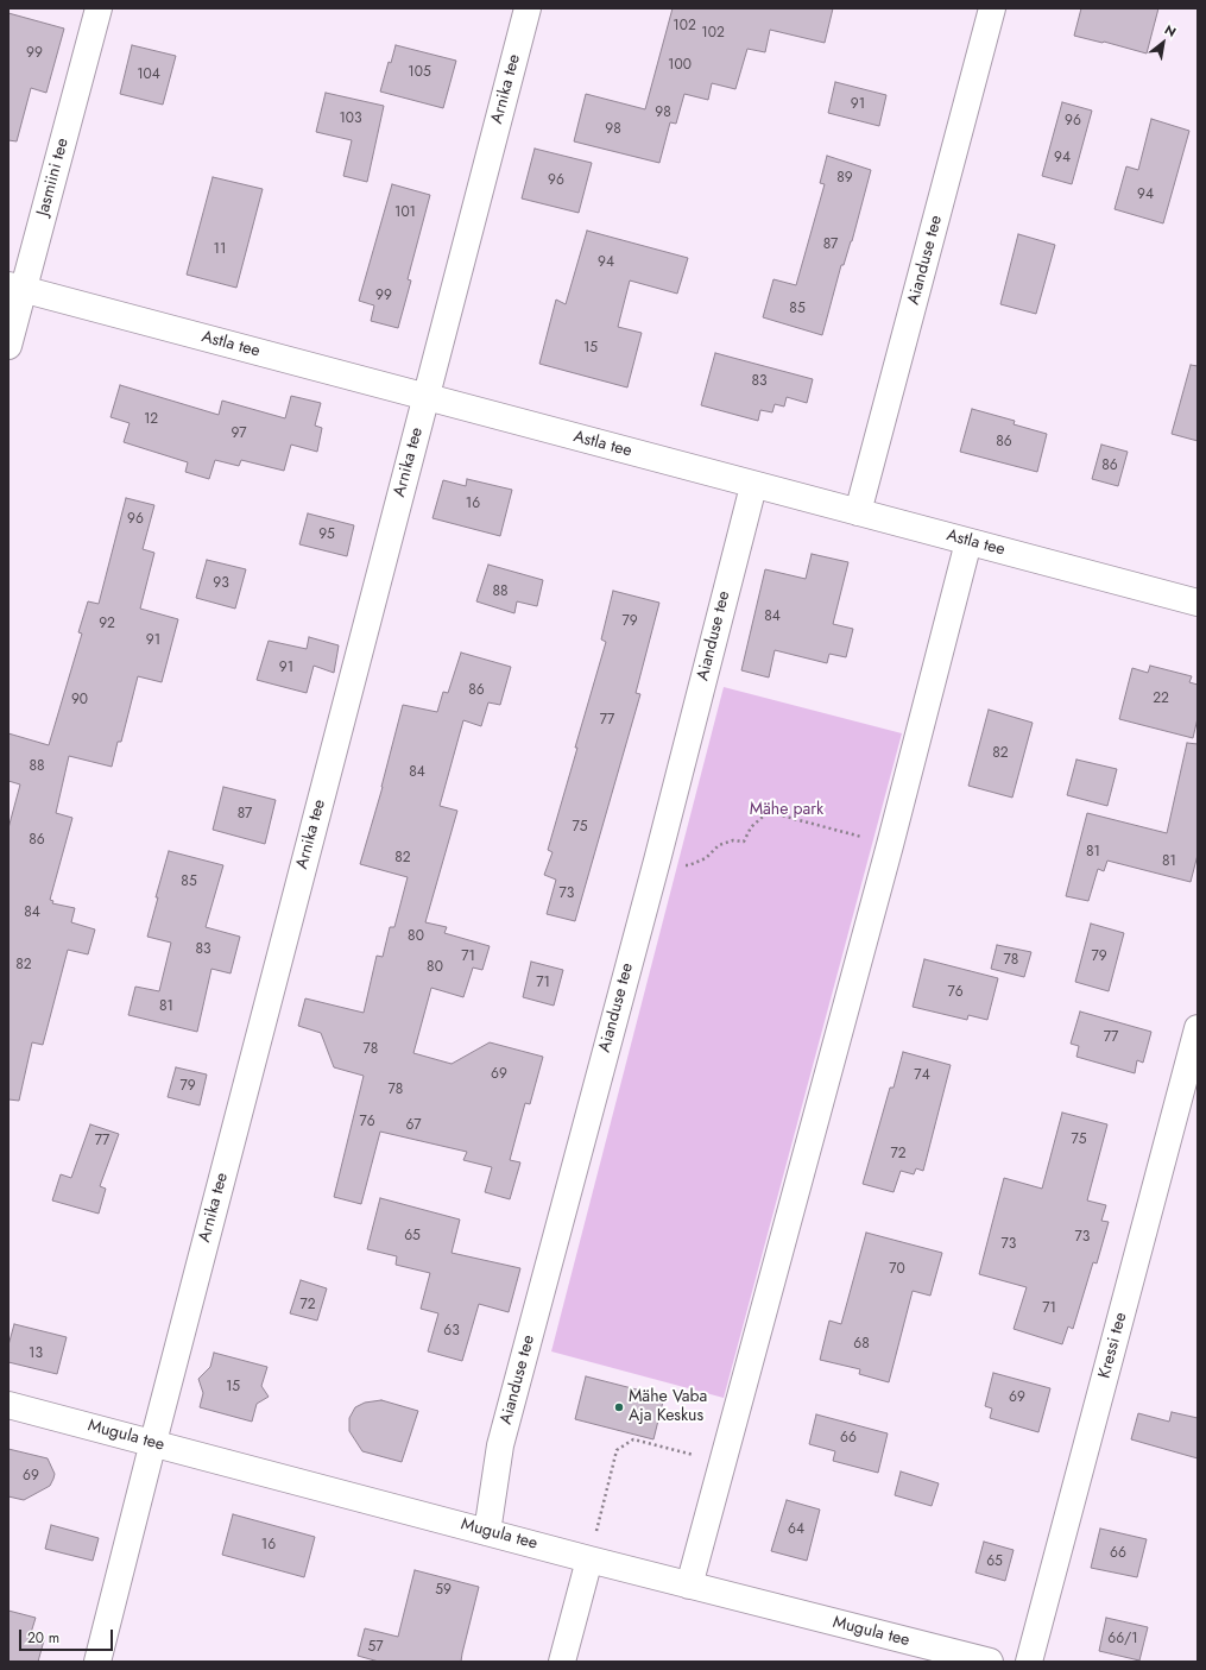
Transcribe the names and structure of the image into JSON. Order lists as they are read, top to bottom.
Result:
{
  "streets": {
    "street": [
      "Arnika tee",
      "Jasmiini tee",
      "Aianduse tee",
      "Astla tee",
      "Kressi tee",
      "Mugula tee"
    ]
  },
  "crossings": [
    ["Arnika tee", "Astla tee"],
    ["Arnika tee", "Mugula tee"],
    ["Jasmiini tee", "Astla tee"],
    ["Aianduse tee", "Astla tee"],
    ["Aianduse tee", "Mugula tee"]
  ],
  "parks": ["Mähe park"],
  "places": ["Mähe Vaba Aja Keskus"],
  "house_numbers": [
    "102",
    "102",
    "99",
    "100",
    "105",
    "104",
    "91",
    "98",
    "103",
    "96",
    "98",
    "94",
    "89",
    "96",
    "94",
    "101",
    "87",
    "11",
    "94",
    "99",
    "85",
    "15",
    "83",
    "12",
    "97",
    "86",
    "86",
    "16",
    "96",
    "95",
    "93",
    "88",
    "84",
    "79",
    "92",
    "91",
    "91",
    "86",
    "22",
    "90",
    "77",
    "82",
    "88",
    "84",
    "87",
    "75",
    "86",
    "81",
    "82",
    "81",
    "85",
    "73",
    "84",
    "80",
    "83",
    "71",
    "79",
    "78",
    "82",
    "80",
    "71",
    "76",
    "81",
    "77",
    "78",
    "69",
    "74",
    "79",
    "78",
    "76",
    "67",
    "75",
    "77",
    "72",
    "65",
    "73",
    "73",
    "70",
    "72",
    "71",
    "63",
    "68",
    "13",
    "15",
    "69",
    "66",
    "69",
    "64",
    "16",
    "66",
    "65",
    "59",
    "66/1",
    "57"
  ],
  "scale_bar": "20 m",
  "north": "top right"
}
